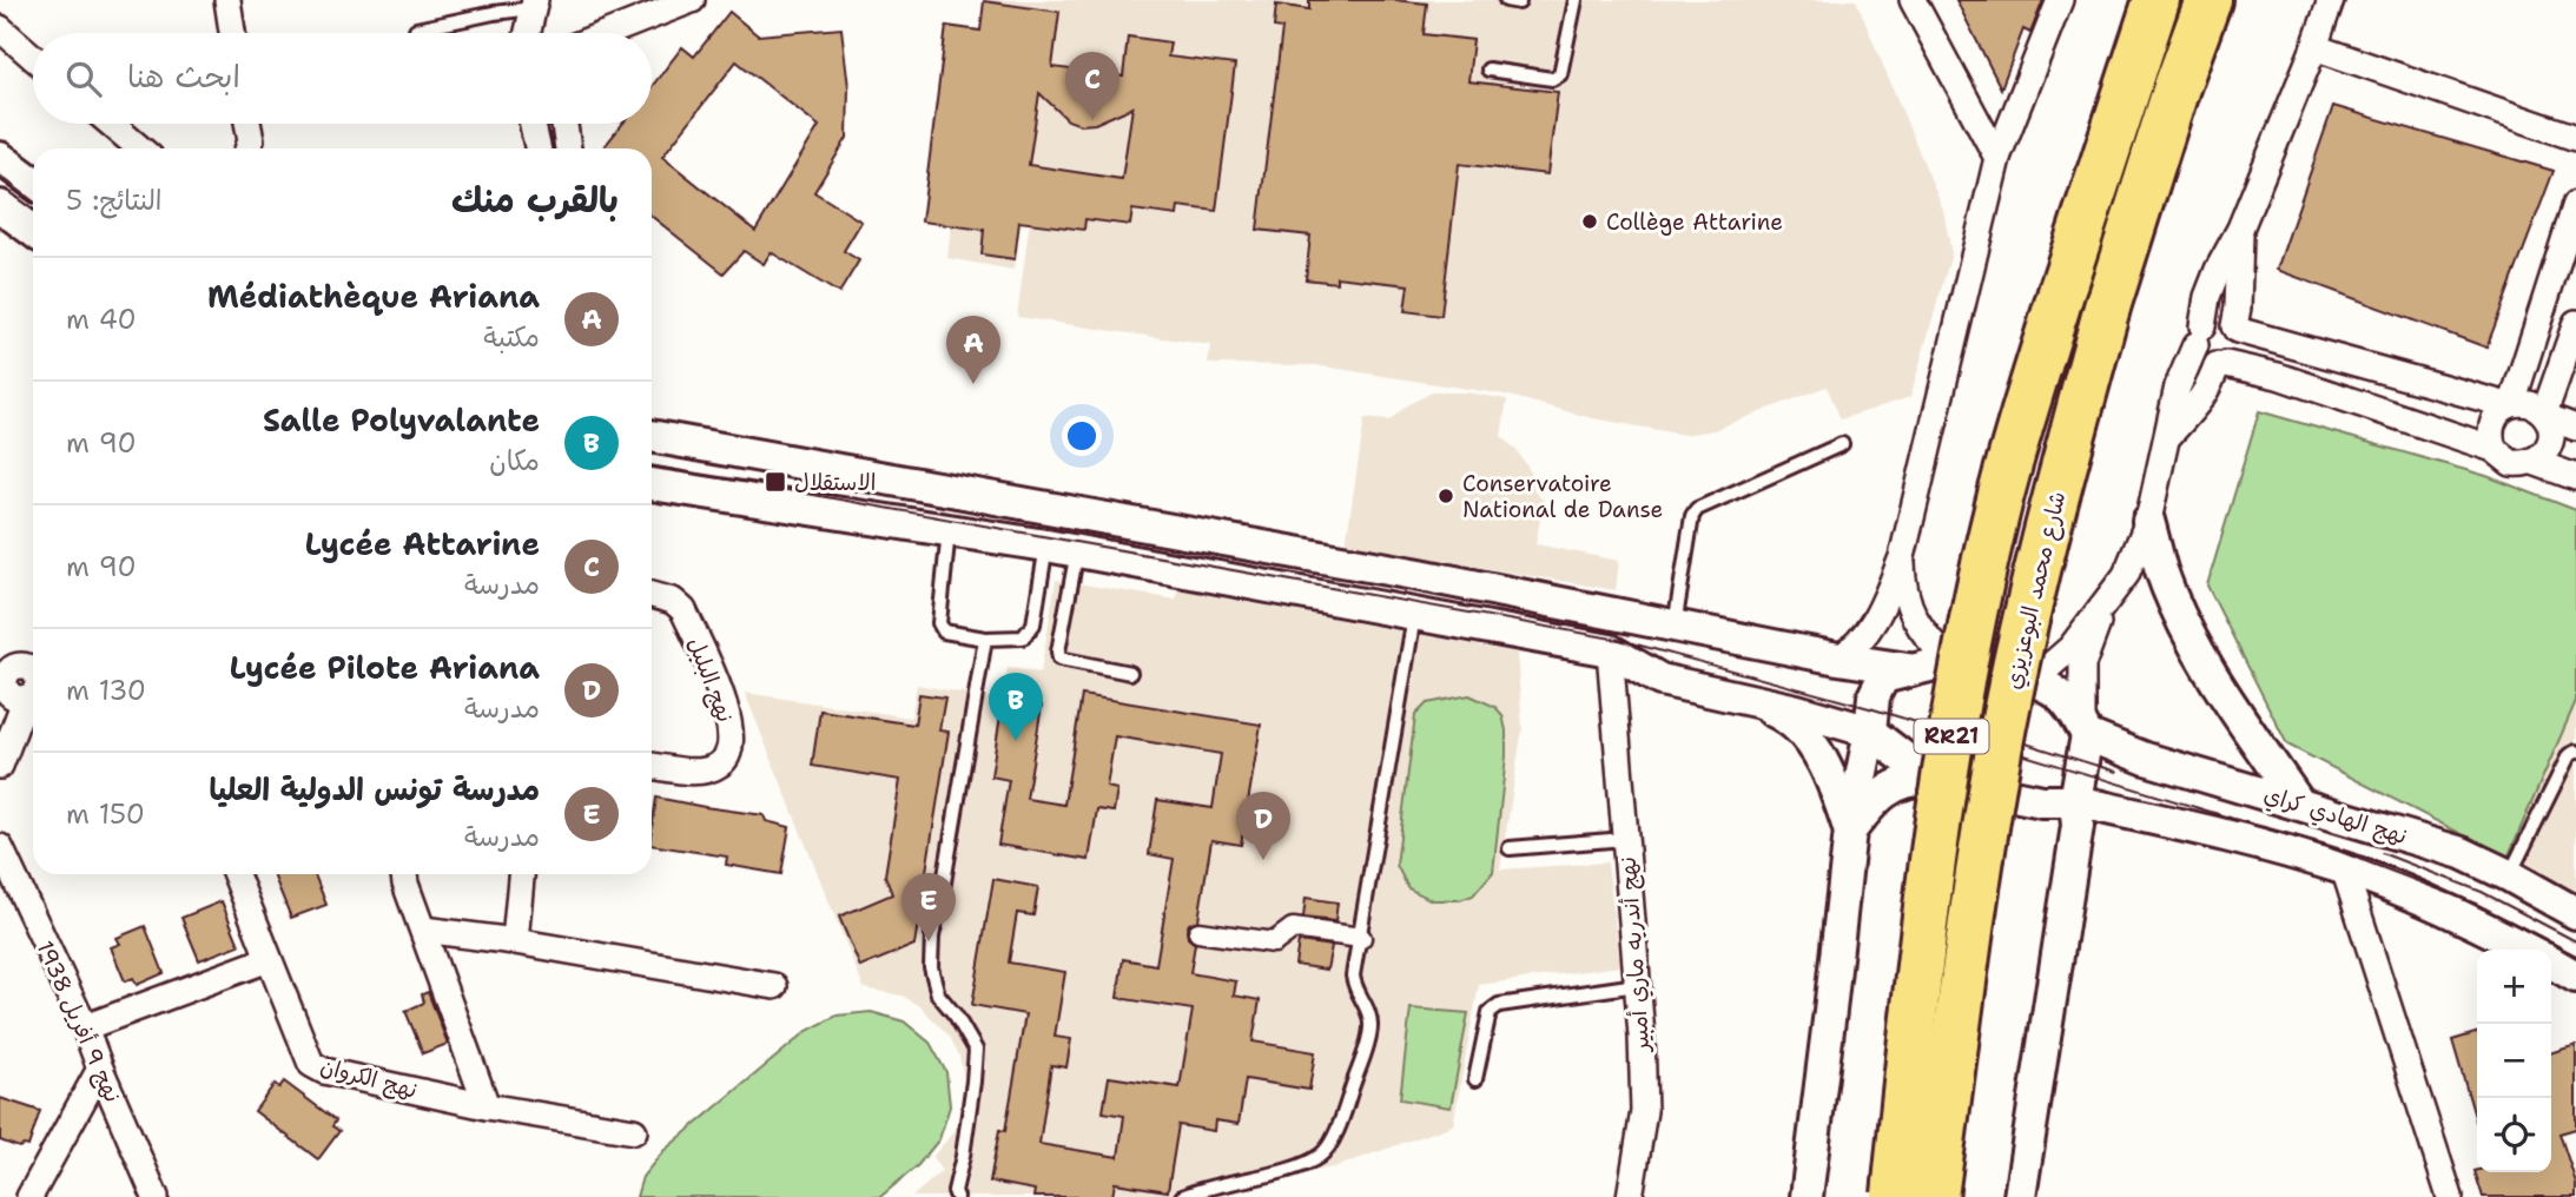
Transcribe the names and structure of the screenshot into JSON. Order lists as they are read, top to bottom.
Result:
{
  "streets": {
    "highway": ["شارع محمد البوعزيزي", "RR21"],
    "street": [
      "نهج البلبل",
      "نهج الهادي كراي",
      "نهج أندريه ماري أمبير",
      "نهج 9 أفريل 1938",
      "نهج الكروان"
    ]
  },
  "places": {
    "other": ["Collège Attarine", "Conservatoire National de Danse"],
    "transit": ["الاستقلال"]
  },
  "page": {
    "search": "ابحث هنا",
    "pins": [
      "C",
      "A",
      "B",
      "D",
      "E"
    ],
    "heading": ["بالقرب منك", "النتائج: 5"],
    "list": [
      {
        "mark": "A",
        "name": "Médiathèque Ariana",
        "note": "مكتبة",
        "value": "40 m"
      },
      {
        "mark": "B",
        "name": "Salle Polyvalante",
        "note": "مكان",
        "value": "90 m"
      },
      {
        "mark": "C",
        "name": "Lycée Attarine",
        "note": "مدرسة",
        "value": "90 m"
      },
      {
        "mark": "D",
        "name": "Lycée Pilote Ariana",
        "note": "مدرسة",
        "value": "130 m"
      },
      {
        "mark": "E",
        "name": "مدرسة تونس الدولية العليا",
        "note": "مدرسة",
        "value": "150 m"
      }
    ],
    "map_buttons": ["+", "−"]
  }
}
